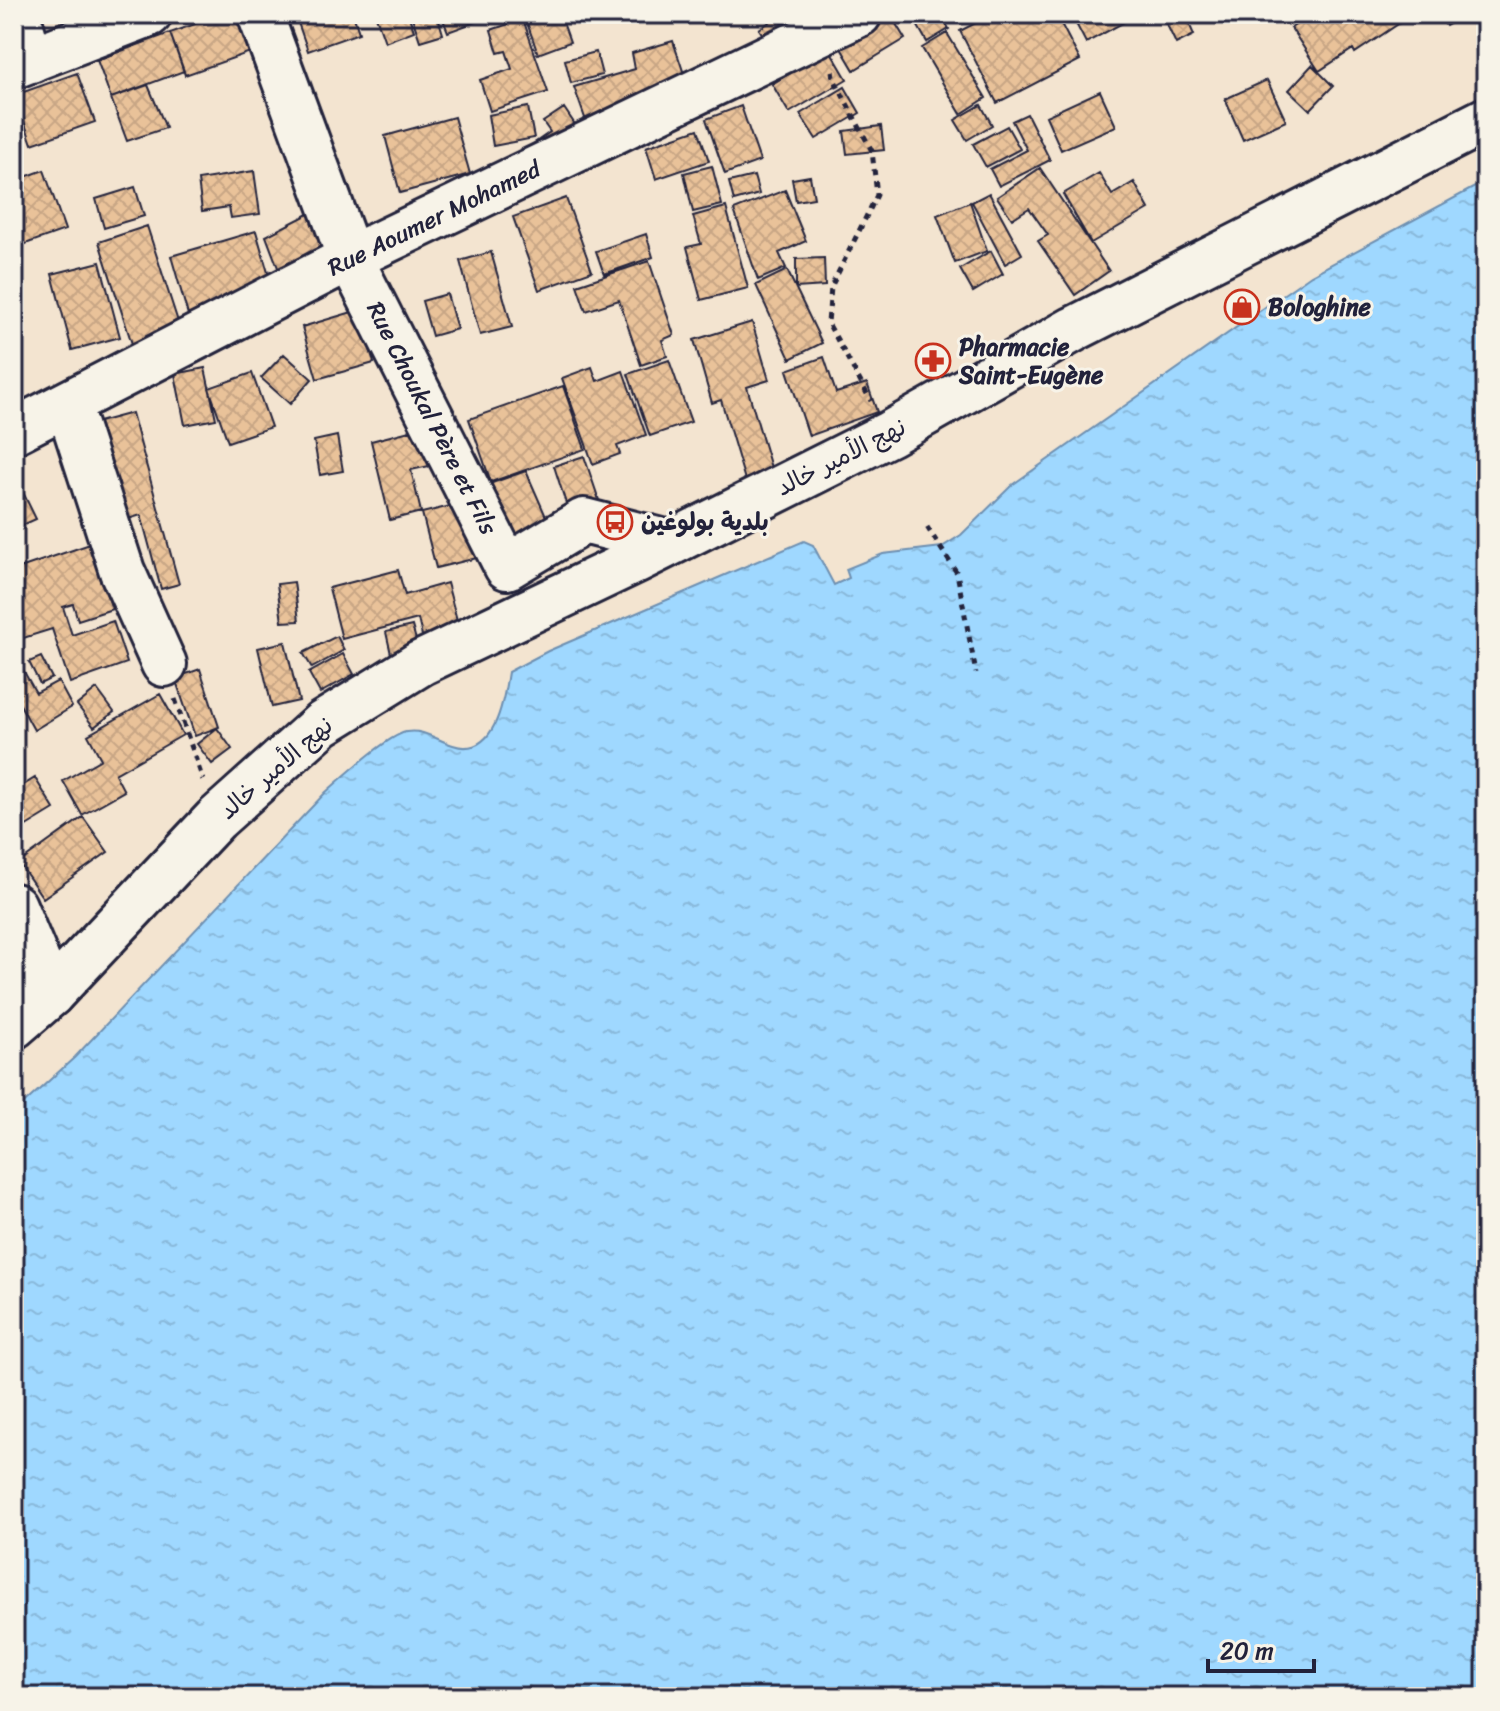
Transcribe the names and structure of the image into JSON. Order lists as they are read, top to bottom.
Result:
{
  "streets": {
    "street": ["Rue Aoumer Mohamed", "Rue Choukal Père et Fils", "نهج الأمير خالد"]
  },
  "crossings": [
    ["Rue Aoumer Mohamed", "Rue Choukal Père et Fils"],
    ["Rue Choukal Père et Fils", "نهج الأمير خالد"]
  ],
  "places": {
    "shop": ["Bologhine"],
    "pharmacy": ["Pharmacie Saint-Eugène"],
    "bus stop": ["بلدية بولوغين"]
  },
  "scale_bar": "20 m"
}
